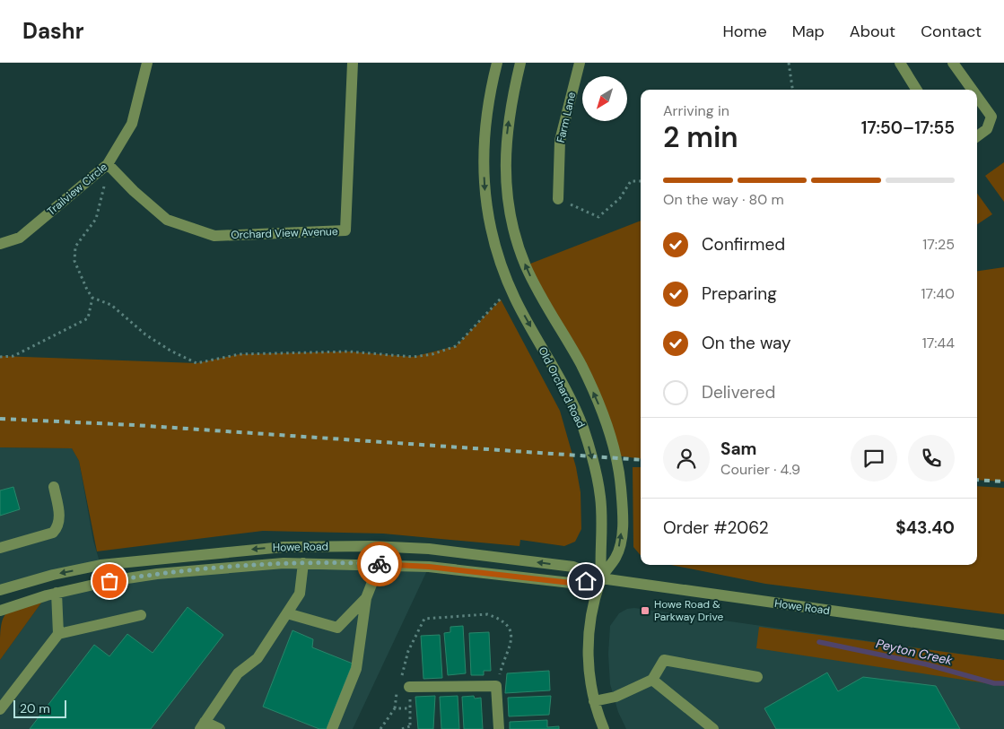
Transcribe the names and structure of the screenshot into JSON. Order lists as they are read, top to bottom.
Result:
{
  "streets": {
    "street": [
      "Farm Lane",
      "Trailview Circle",
      "Orchard View Avenue",
      "Old Orchard Road",
      "Howe Road"
    ]
  },
  "crossings": [
    ["Trailview Circle", "Orchard View Avenue"],
    ["Old Orchard Road", "Howe Road"]
  ],
  "water": ["Peyton Creek"],
  "places": {
    "transit": ["Howe Road & Parkway Drive"]
  },
  "scale_bar": "20 m",
  "north": "bottom left",
  "page": {
    "header": "Dashr",
    "nav": [
      "Home",
      "Map",
      "About",
      "Contact"
    ],
    "heading": ["2 min", "Arriving in", "17:50–17:55"],
    "panel": [
      "Sam",
      "Courier · 4.9",
      "Order #2062",
      "$43.40"
    ],
    "bar": "On the way · 80 m",
    "list": [
      ["Confirmed", "17:25"],
      ["Preparing", "17:40"],
      ["On the way", "17:44"],
      "Delivered"
    ],
    "scale": "20 m"
  }
}
